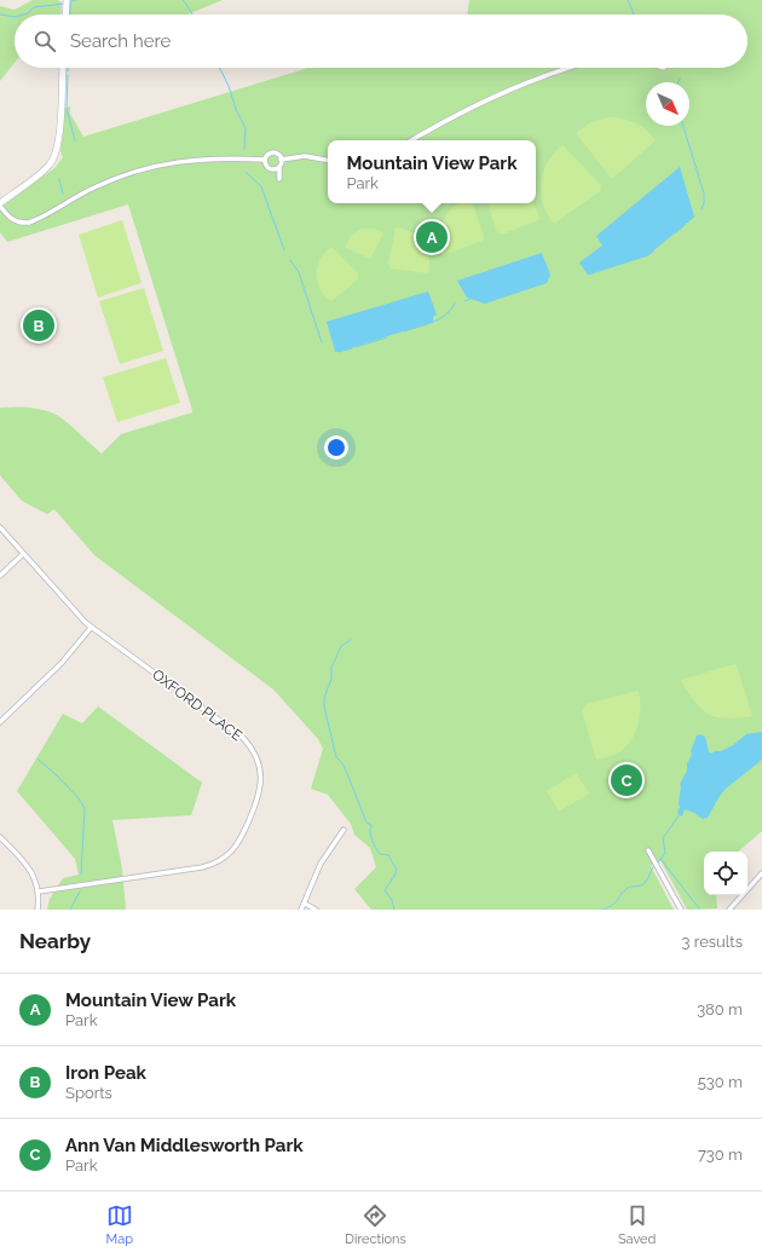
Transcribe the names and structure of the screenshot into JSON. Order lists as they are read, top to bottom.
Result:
{
  "streets": {
    "street": ["OXFORD PLACE"]
  },
  "north": "bottom right",
  "page": {
    "search": "Search here",
    "popup": ["Mountain View Park", "Park"],
    "pins": ["A", "B", "C"],
    "heading": ["Nearby", "3 results"],
    "list": [
      {
        "mark": "A",
        "name": "Mountain View Park",
        "note": "Park",
        "value": "380 m"
      },
      {
        "mark": "B",
        "name": "Iron Peak",
        "note": "Sports",
        "value": "530 m"
      },
      {
        "mark": "C",
        "name": "Ann Van Middlesworth Park",
        "note": "Park",
        "value": "730 m"
      }
    ],
    "nav": ["Map", "Directions", "Saved"]
  }
}
